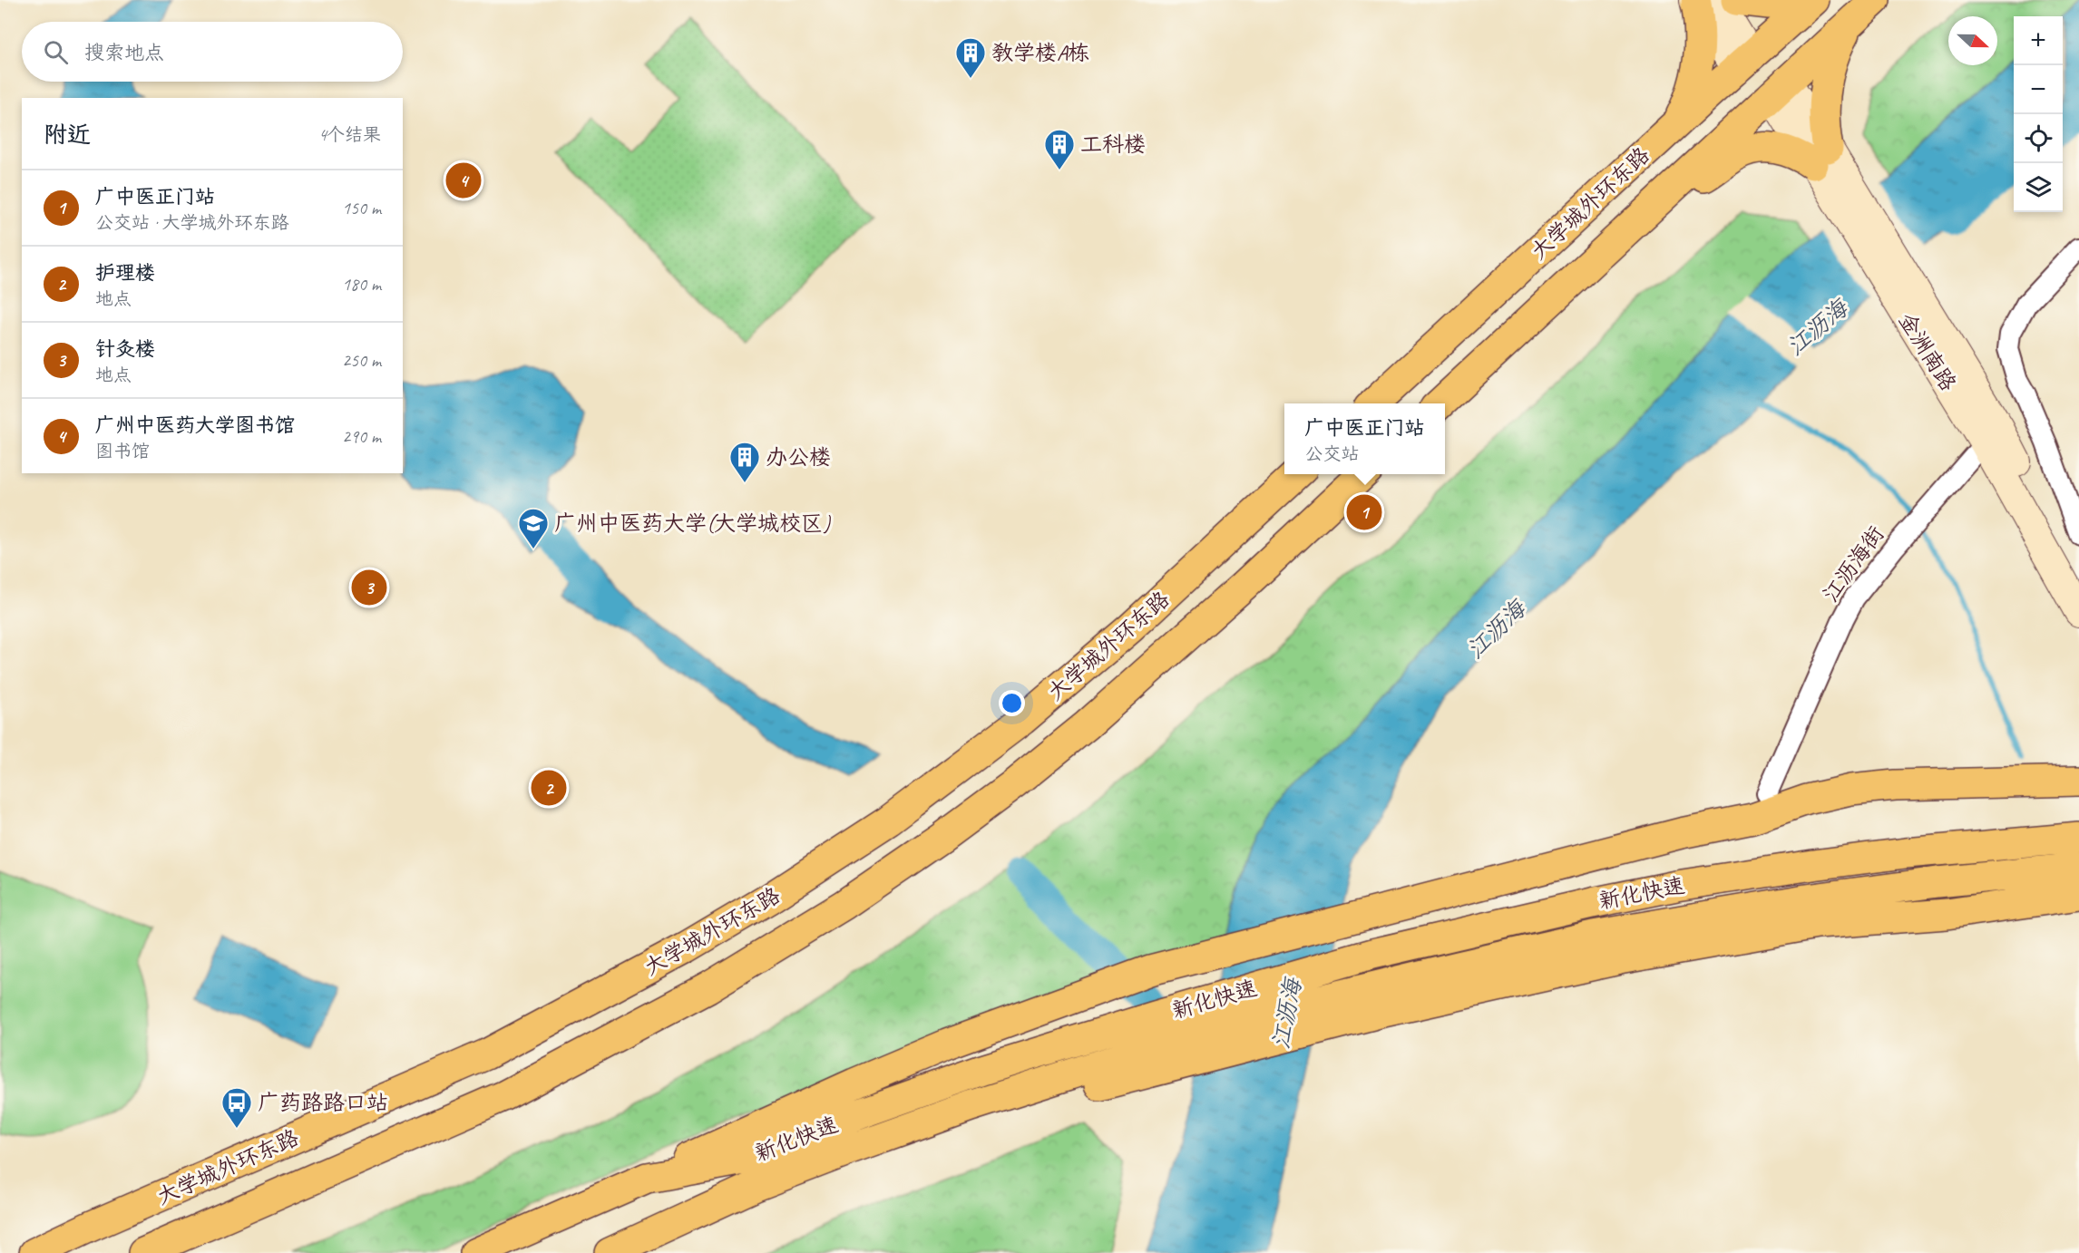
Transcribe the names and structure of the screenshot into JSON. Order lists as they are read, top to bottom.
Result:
{
  "streets": {
    "main road": ["大学城外环东路", "金洲南路", "新化快速"],
    "street": ["江沥海街"]
  },
  "crossings": [
    ["大学城外环东路", "金洲南路"],
    ["金洲南路", "江沥海街"]
  ],
  "water": ["江沥海"],
  "places": {
    "building": ["教学楼A栋", "工科楼", "办公楼"],
    "school or university": ["广州中医药大学(大学城校区)"],
    "bus stop": ["广药路路口站"]
  },
  "north": "right",
  "page": {
    "map_buttons": ["+", "−"],
    "search": "搜索地点",
    "heading": ["附近", "4个结果"],
    "pins": [
      "4",
      "1",
      "3",
      "2"
    ],
    "list": [
      {
        "mark": "1",
        "name": "广中医正门站",
        "note": "公交站 · 大学城外环东路",
        "value": "150 m"
      },
      {
        "mark": "2",
        "name": "护理楼",
        "note": "地点",
        "value": "180 m"
      },
      {
        "mark": "3",
        "name": "针灸楼",
        "note": "地点",
        "value": "250 m"
      },
      {
        "mark": "4",
        "name": "广州中医药大学图书馆",
        "note": "图书馆",
        "value": "290 m"
      }
    ],
    "popup": ["广中医正门站", "公交站"]
  }
}
